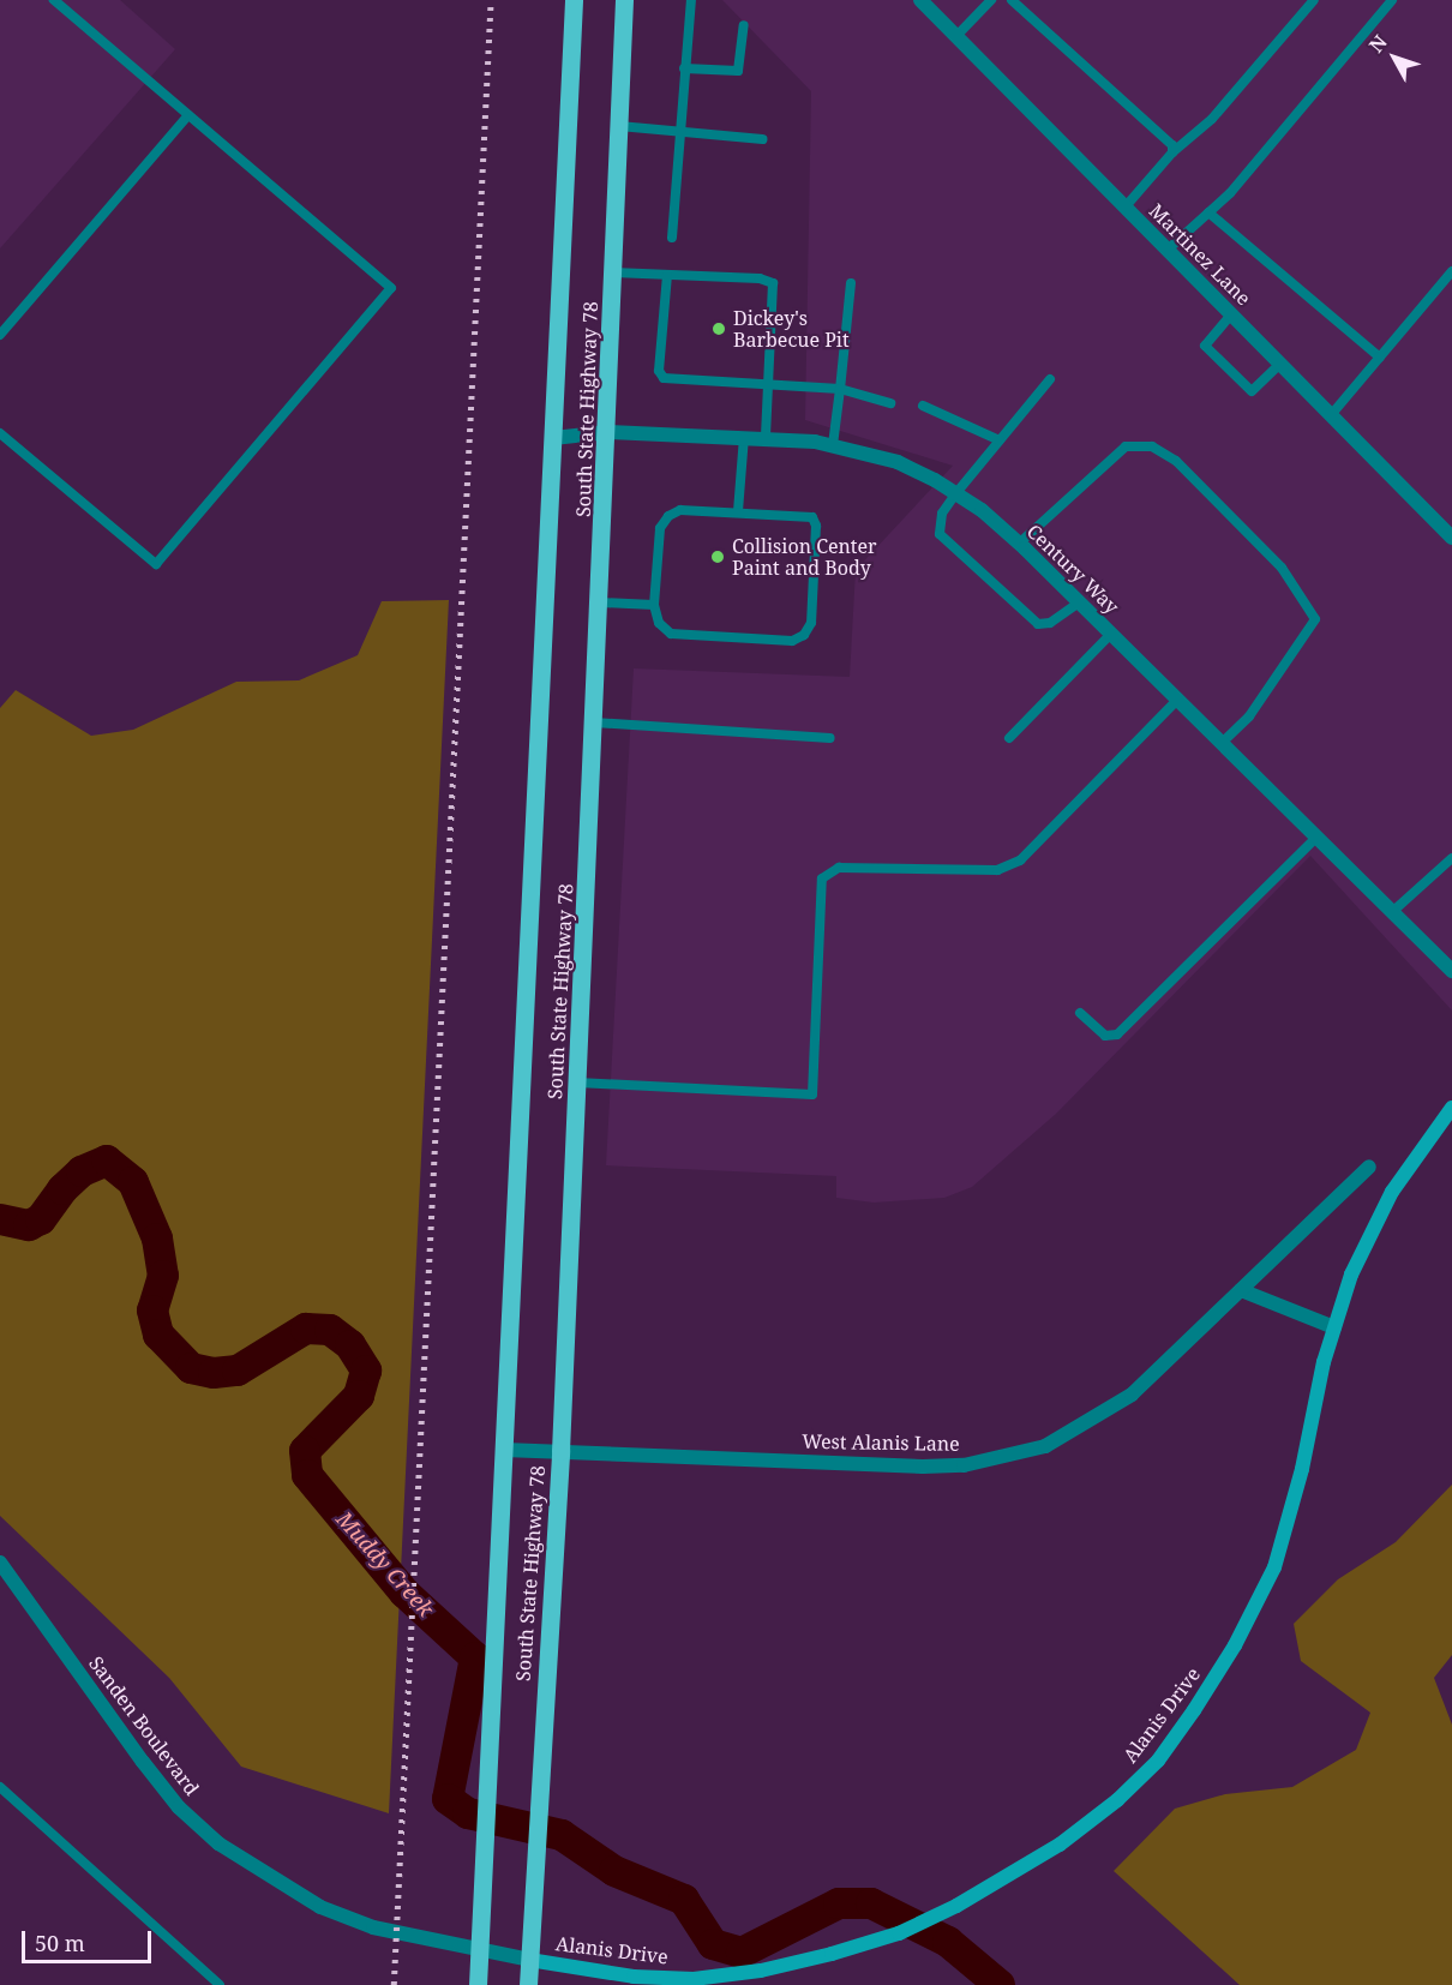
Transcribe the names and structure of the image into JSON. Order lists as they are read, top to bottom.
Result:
{
  "streets": {
    "main road": ["South State Highway 78", "Alanis Drive"],
    "street": [
      "Martinez Lane",
      "Century Way",
      "West Alanis Lane",
      "Sanden Boulevard"
    ]
  },
  "crossings": [
    ["South State Highway 78", "Century Way"],
    ["South State Highway 78", "West Alanis Lane"],
    ["South State Highway 78", "Alanis Drive"],
    ["South State Highway 78", "Sanden Boulevard"],
    ["Alanis Drive", "Sanden Boulevard"]
  ],
  "water": ["Muddy Creek"],
  "places": ["Dickey's Barbecue Pit", "Collision Center Paint and Body"],
  "scale_bar": "50 m",
  "north": "top left"
}
